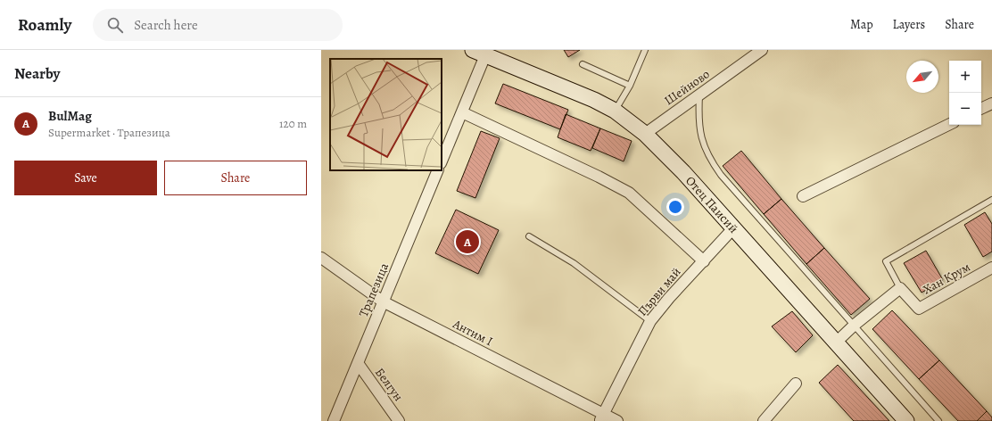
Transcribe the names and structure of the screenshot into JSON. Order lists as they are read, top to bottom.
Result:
{
  "streets": {
    "main road": ["Отец Паисий"],
    "street": [
      "Шейново",
      "Хан Крум",
      "Трапезица",
      "Първи май",
      "Антим I",
      "Белгун"
    ]
  },
  "crossings": [
    ["Шейново", "Отец Паисий"],
    ["Отец Паисий", "Първи май"],
    ["Трапезица", "Антим I"],
    ["Трапезица", "Белгун"],
    ["Първи май", "Антим I"]
  ],
  "north": "bottom left",
  "page": {
    "header": "Roamly",
    "search": "Search here",
    "nav": ["Map", "Layers", "Share"],
    "heading": "Nearby",
    "map_buttons": ["+", "−"],
    "list": [
      {
        "mark": "A",
        "name": "BulMag",
        "note": "Supermarket · Трапезица",
        "value": "120 m"
      }
    ],
    "buttons": ["Save", "Share"],
    "pins": "A"
  }
}
